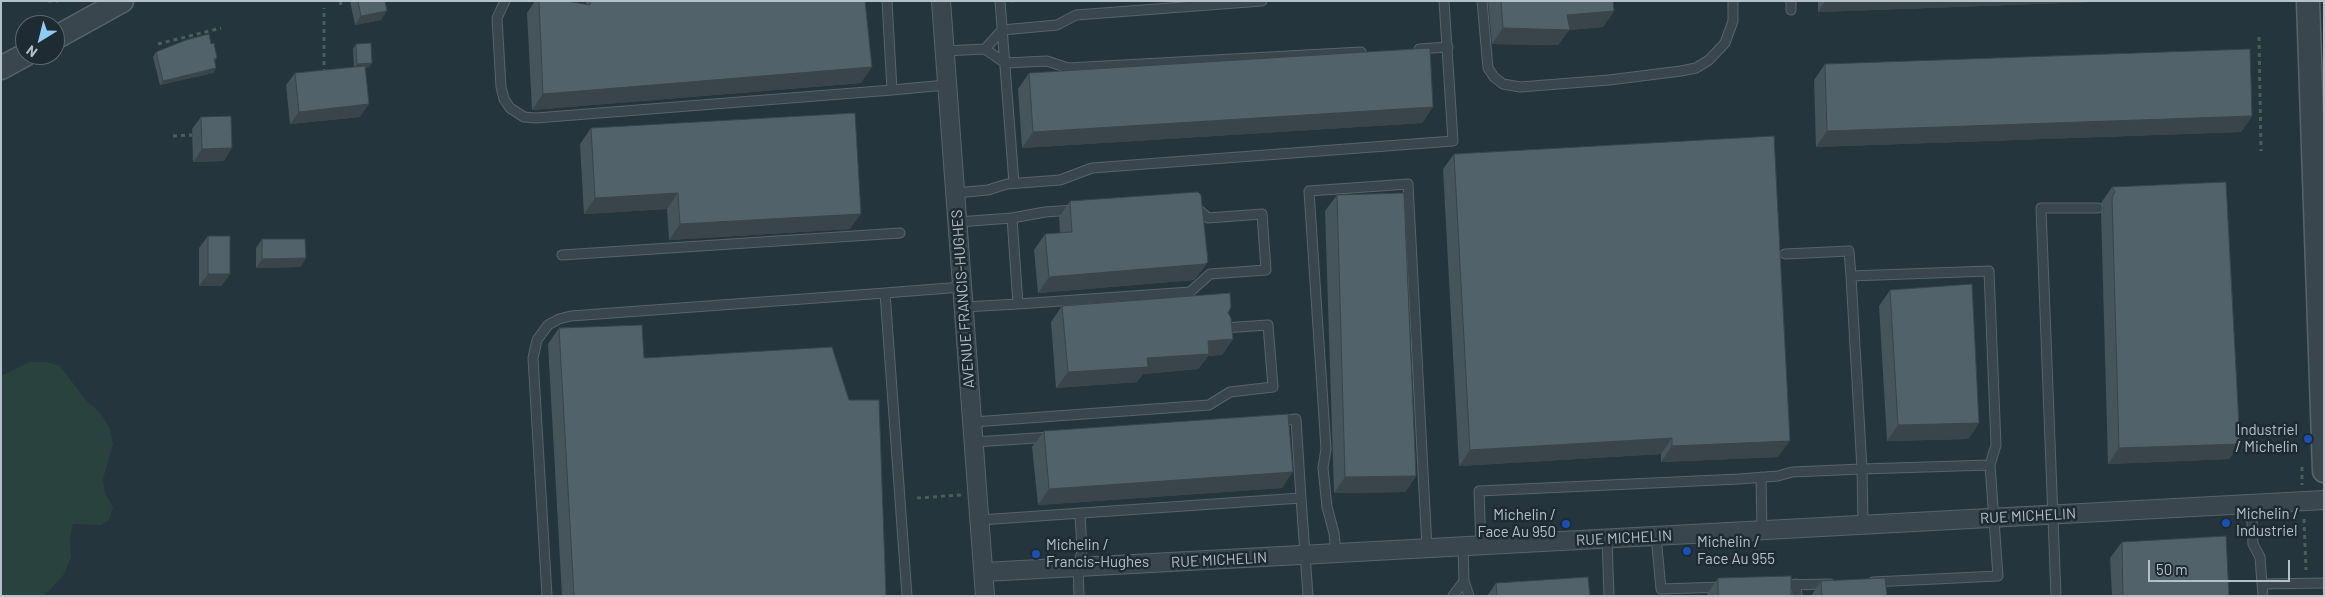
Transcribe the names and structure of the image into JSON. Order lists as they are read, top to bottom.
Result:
{
  "streets": {
    "street": ["AVENUE FRANCIS-HUGHES", "RUE MICHELIN"]
  },
  "crossings": [
    ["AVENUE FRANCIS-HUGHES", "RUE MICHELIN"]
  ],
  "places": [
    "Industriel / Michelin",
    "Michelin / Industriel",
    "Michelin / Face Au 950",
    "Michelin / Face Au 955",
    "Michelin / Francis-Hughes"
  ],
  "scale_bar": "50 m",
  "north": "bottom left"
}
